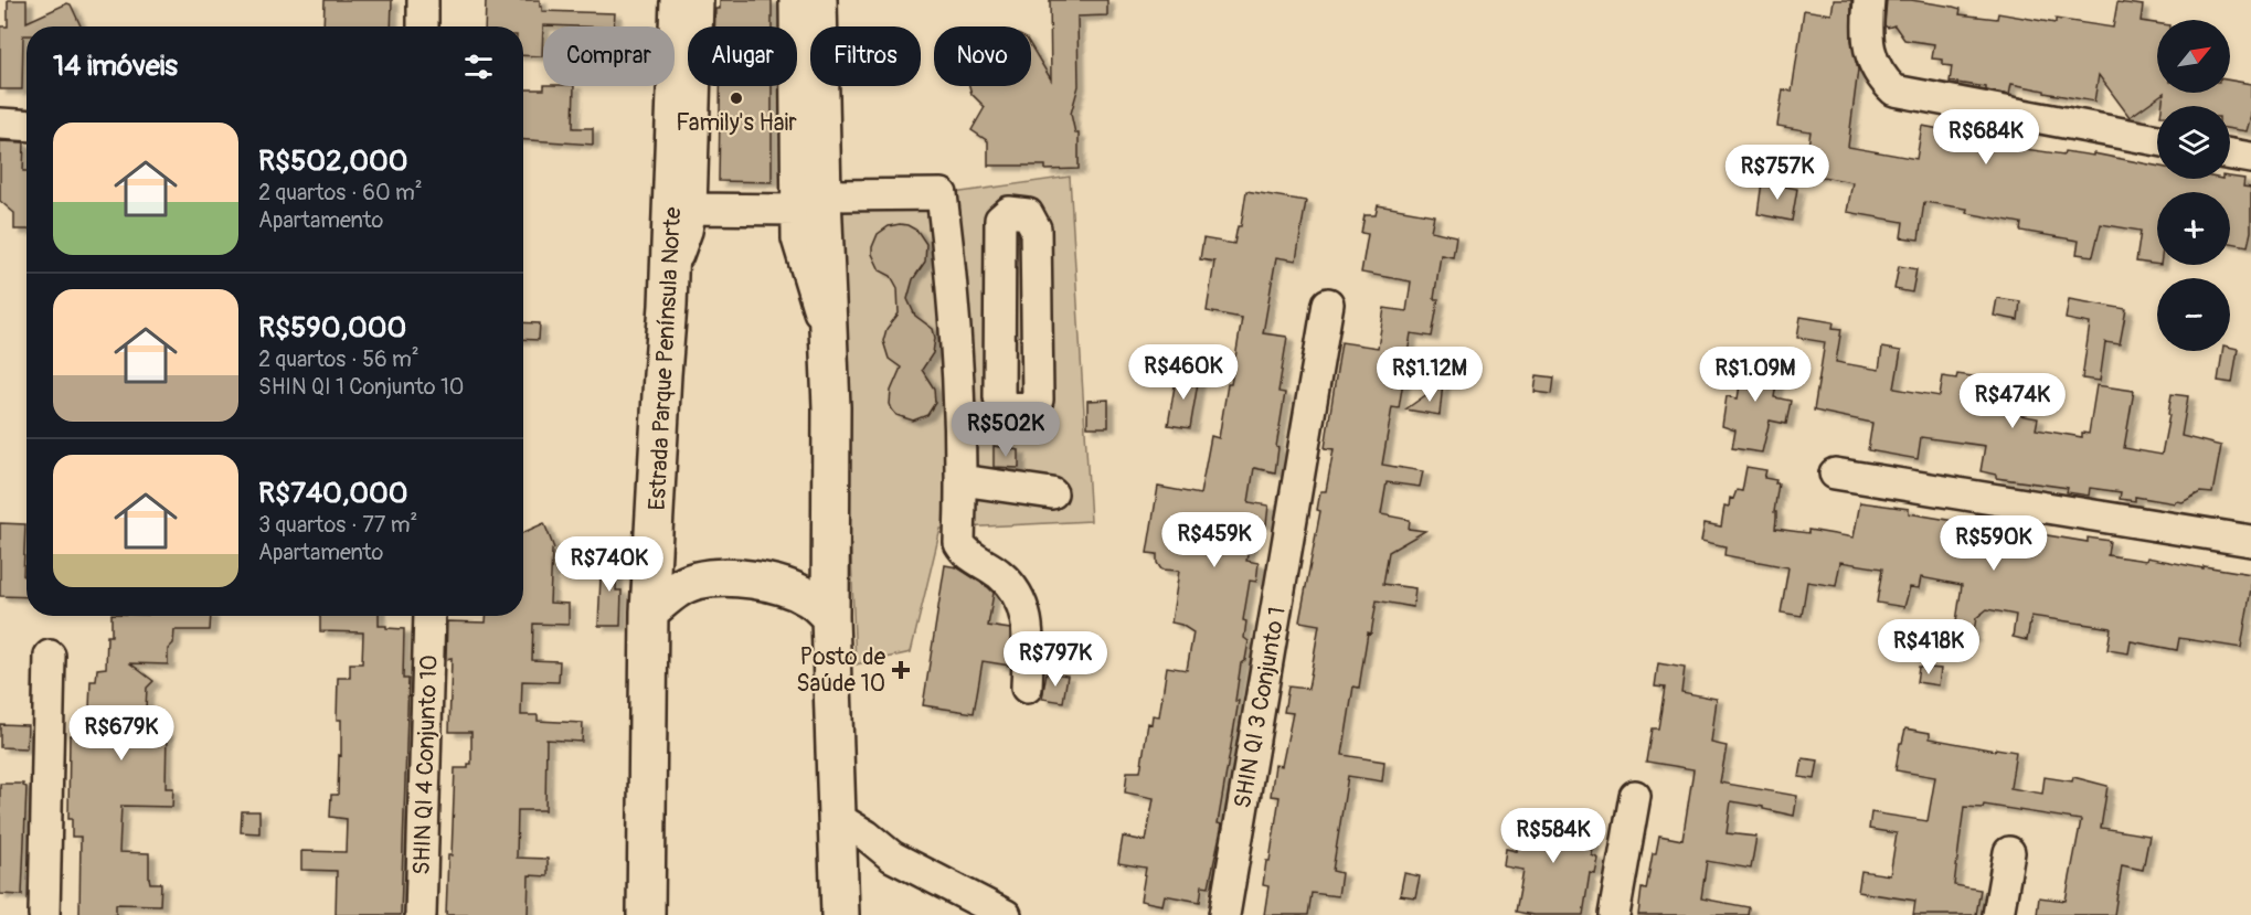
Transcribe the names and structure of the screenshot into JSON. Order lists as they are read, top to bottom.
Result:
{
  "streets": {
    "main road": ["Estrada Parque Península Norte"],
    "street": ["SHIN QI 3 Conjunto 1", "SHIN QI 4 Conjunto 10"]
  },
  "places": {
    "other": ["Family's Hair"],
    "health": ["Posto de Saúde 10"]
  },
  "north": "top right",
  "page": {
    "map_buttons": ["+", "−"],
    "chip": [
      "Comprar",
      "Alugar",
      "Filtros",
      "Novo"
    ],
    "heading": "14 imóveis",
    "list": [
      {
        "name": "R$502,000",
        "note": "2 quartos · 60 m² · Apartamento"
      },
      {
        "name": "R$590,000",
        "note": "2 quartos · 56 m² · SHIN QI 1 Conjunto 10"
      },
      {
        "name": "R$740,000",
        "note": "3 quartos · 77 m² · Apartamento"
      }
    ],
    "price": [
      "R$684K",
      "R$757K",
      "R$460K",
      "R$1.12M",
      "R$1.09M",
      "R$474K",
      "R$502K",
      "R$459K",
      "R$590K",
      "R$740K",
      "R$418K",
      "R$797K",
      "R$679K",
      "R$584K"
    ]
  }
}
